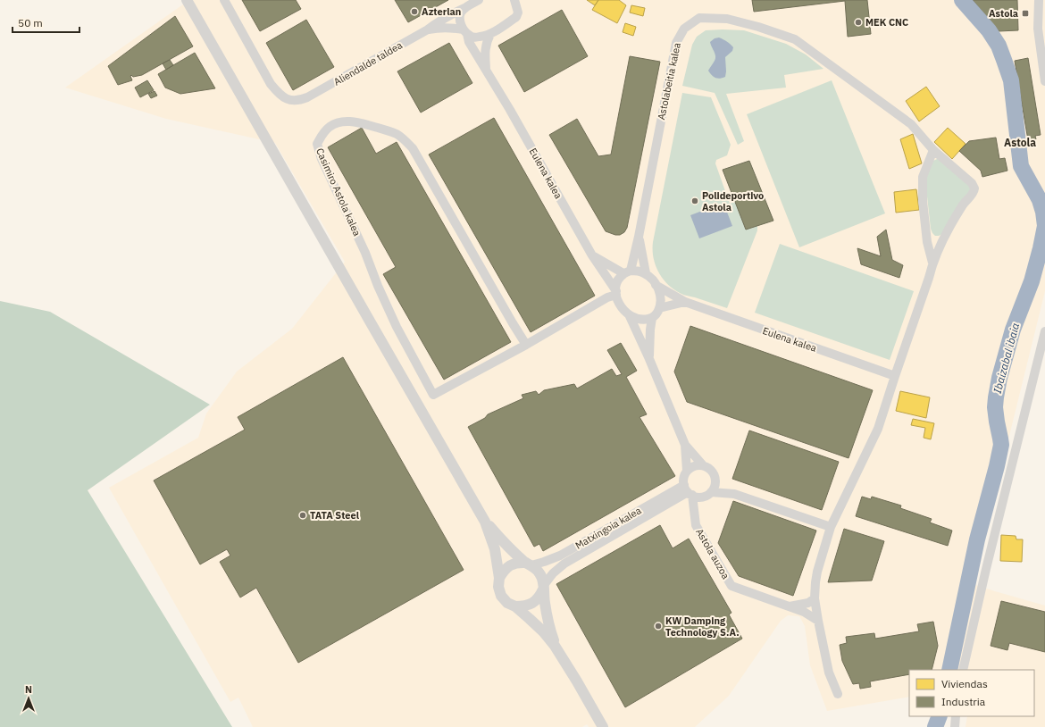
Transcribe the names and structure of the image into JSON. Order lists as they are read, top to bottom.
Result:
{
  "streets": {
    "street": [
      "Aliendalde taldea",
      "Astolabeitia kalea",
      "Eulena kalea",
      "Casimiro Astola kalea",
      "Matxingoia kalea",
      "Astola auzoa"
    ]
  },
  "crossings": [
    ["Astolabeitia kalea", "Eulena kalea"],
    ["Astolabeitia kalea", "Casimiro Astola kalea"],
    ["Eulena kalea", "Casimiro Astola kalea"],
    ["Matxingoia kalea", "Astola auzoa"]
  ],
  "districts": ["Astola"],
  "water": ["Ibaizabal ibaia"],
  "places": {
    "other": [
      "Azterlan",
      "MEK CNC",
      "Polideportivo Astola",
      "TATA Steel",
      "KW Damping Technology S.A."
    ],
    "transit": ["Astola"]
  },
  "legend": ["Viviendas", "Industria"],
  "scale_bar": "50 m",
  "north": "top"
}
